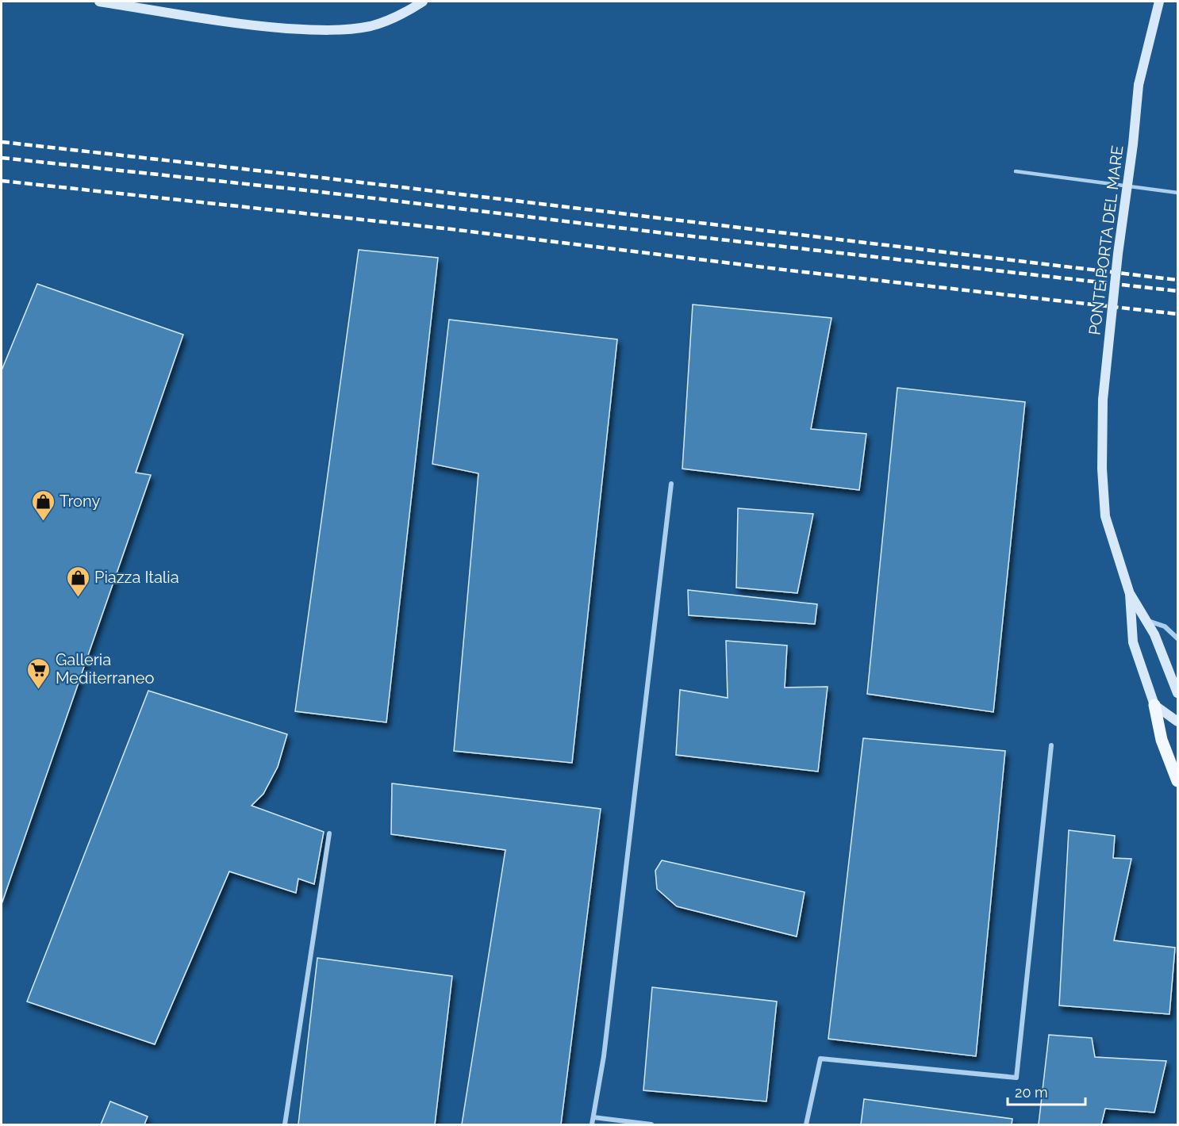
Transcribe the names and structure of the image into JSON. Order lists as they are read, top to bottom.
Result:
{
  "streets": {
    "main road": ["PONTE PORTA DEL MARE"]
  },
  "places": {
    "shop": ["Trony", "Piazza Italia"],
    "supermarket": ["Galleria Mediterraneo"]
  },
  "scale_bar": "20 m"
}
